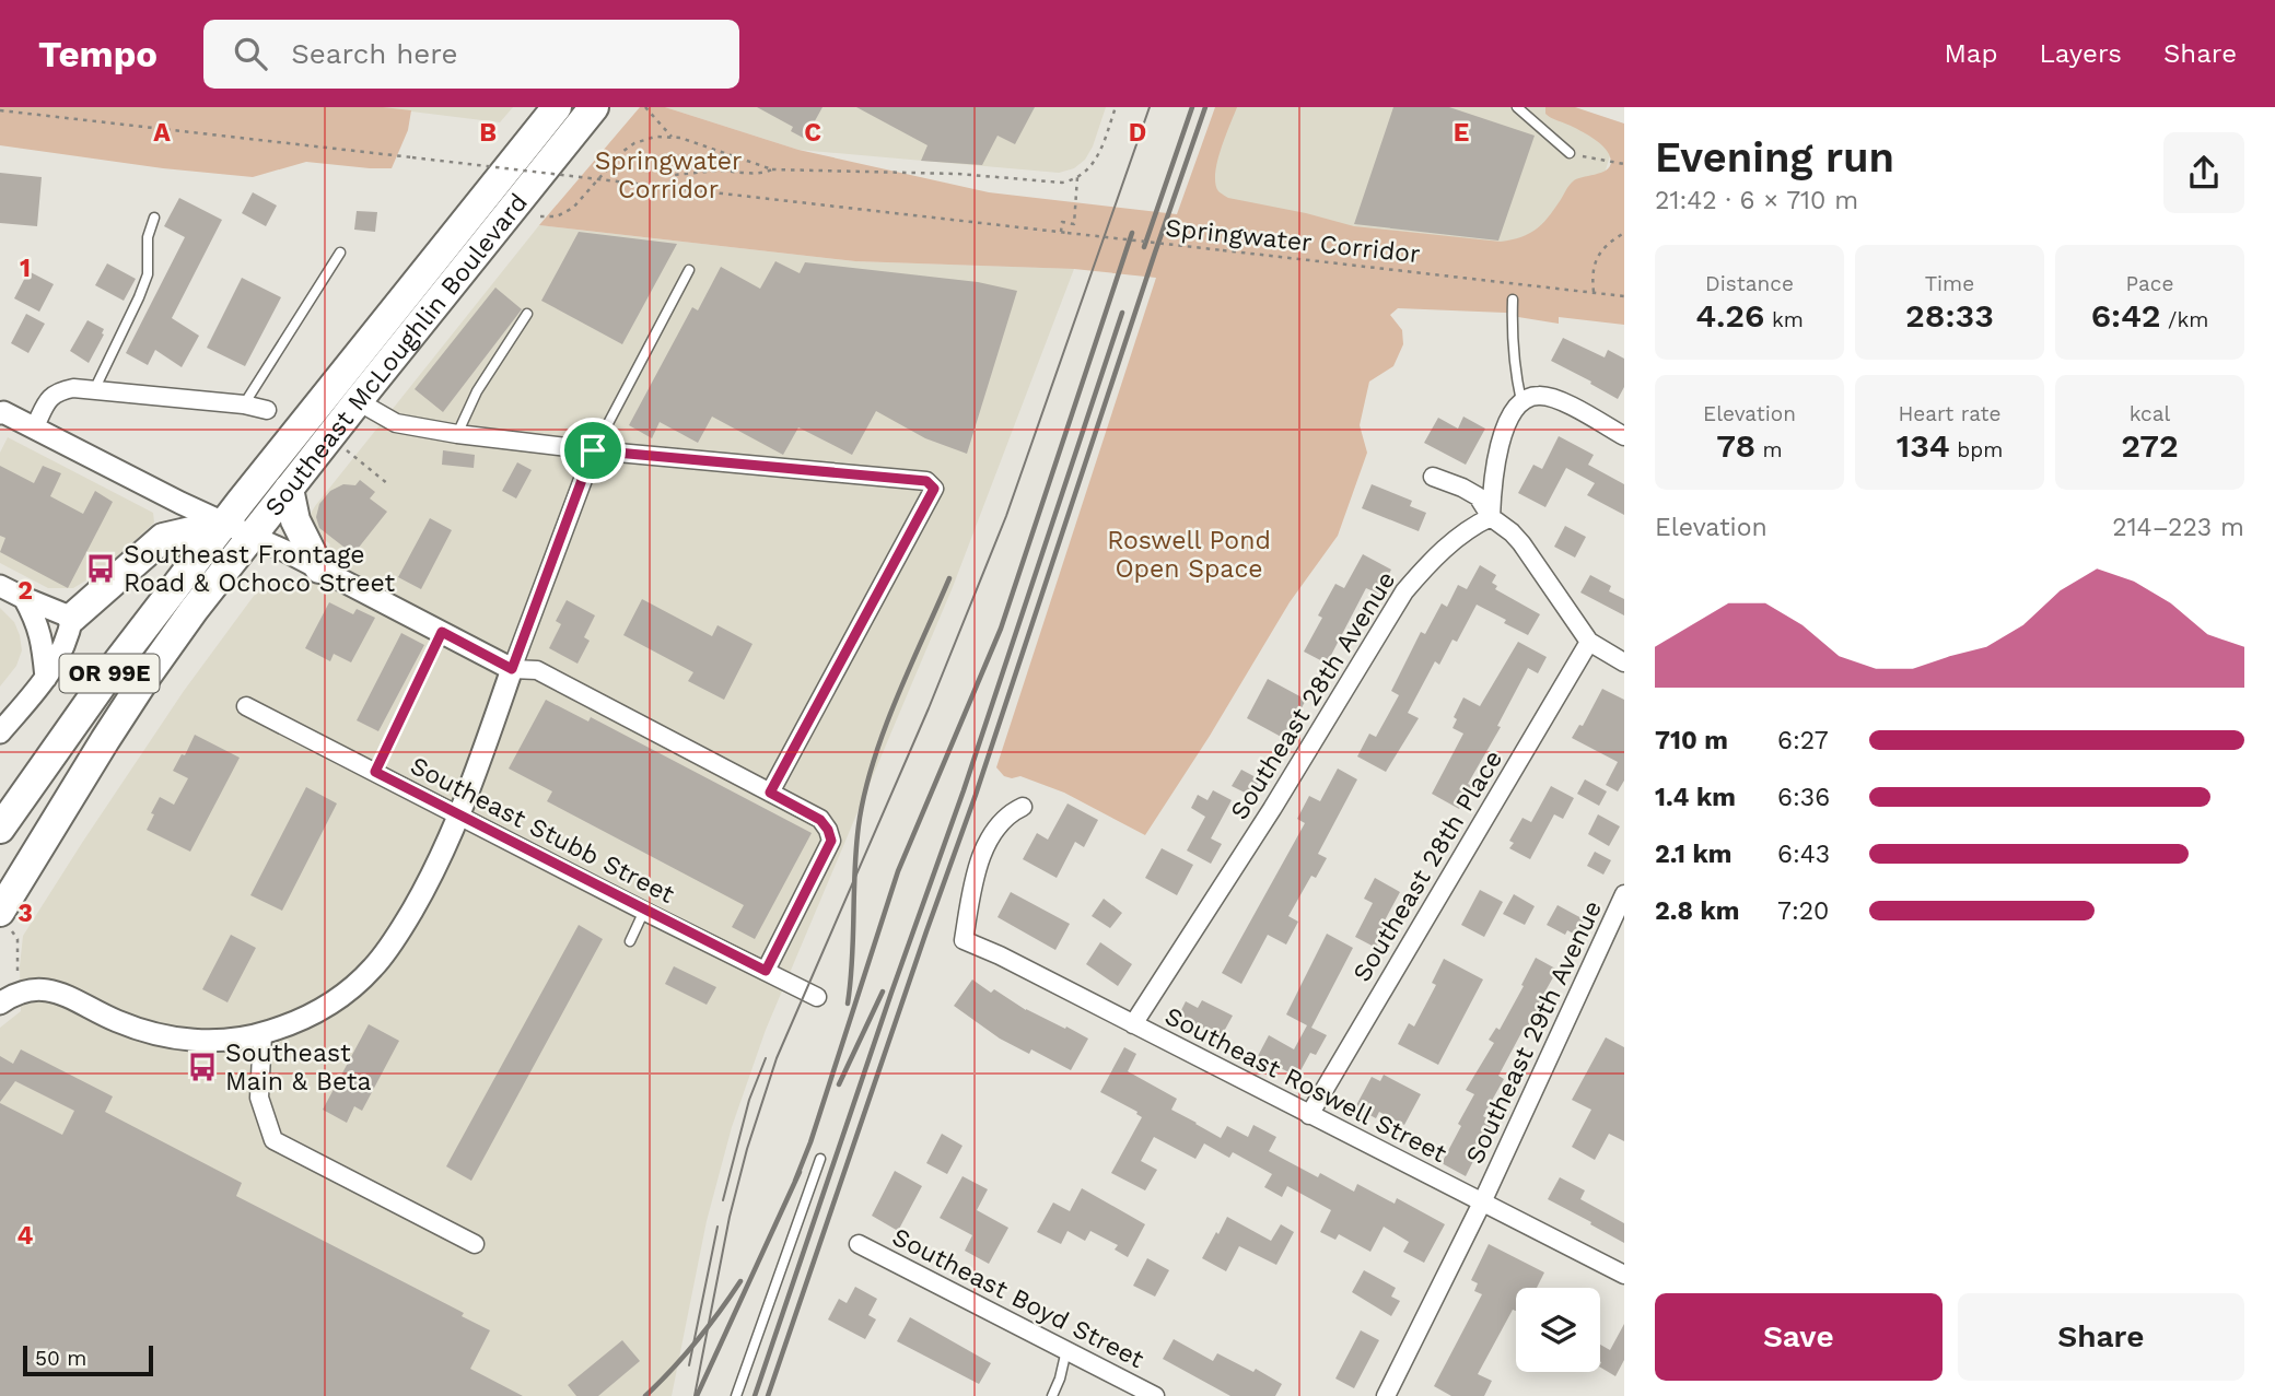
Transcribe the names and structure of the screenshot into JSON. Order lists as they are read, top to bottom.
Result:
{
  "streets": {
    "highway": ["Southeast McLoughlin Boulevard", "OR 99E"],
    "street": [
      "Southeast 28th Avenue",
      "Southeast Stubb Street",
      "Southeast 28th Place",
      "Southeast 29th Avenue",
      "Southeast Roswell Street",
      "Southeast Boyd Street"
    ],
    "path": ["Springwater Corridor"]
  },
  "crossings": [
    ["Southeast 28th Avenue", "Southeast Roswell Street"],
    ["Southeast 28th Place", "Southeast Roswell Street"],
    ["Southeast 29th Avenue", "Southeast Roswell Street"]
  ],
  "parks": ["Springwater Corridor", "Roswell Pond Open Space"],
  "places": {
    "bus stop": ["Southeast Frontage Road & Ochoco Street", "Southeast Main & Beta"]
  },
  "scale_bar": "50 m",
  "page": {
    "header": "Tempo",
    "search": "Search here",
    "nav": ["Map", "Layers", "Share"],
    "heading": ["Evening run", "21:42 · 6 × 710 m"],
    "stats": [
      ["Distance", "4.26 km"],
      ["Time", "28:33"],
      ["Pace", "6:42 /km"],
      ["Elevation", "78 m"],
      ["Heart rate", "134 bpm"],
      ["kcal", "272"]
    ],
    "chart": ["Elevation", "214–223 m"],
    "list": [
      {
        "name": "710 m",
        "note": "6:27"
      },
      {
        "name": "1.4 km",
        "note": "6:36"
      },
      {
        "name": "2.1 km",
        "note": "6:43"
      },
      {
        "name": "2.8 km",
        "note": "7:20"
      }
    ],
    "buttons": ["Save", "Share"],
    "scale": "50 m"
  },
  "grid": {
    "columns": [
      "A",
      "B",
      "C",
      "D",
      "E"
    ],
    "rows": [
      "1",
      "2",
      "3",
      "4"
    ]
  }
}
